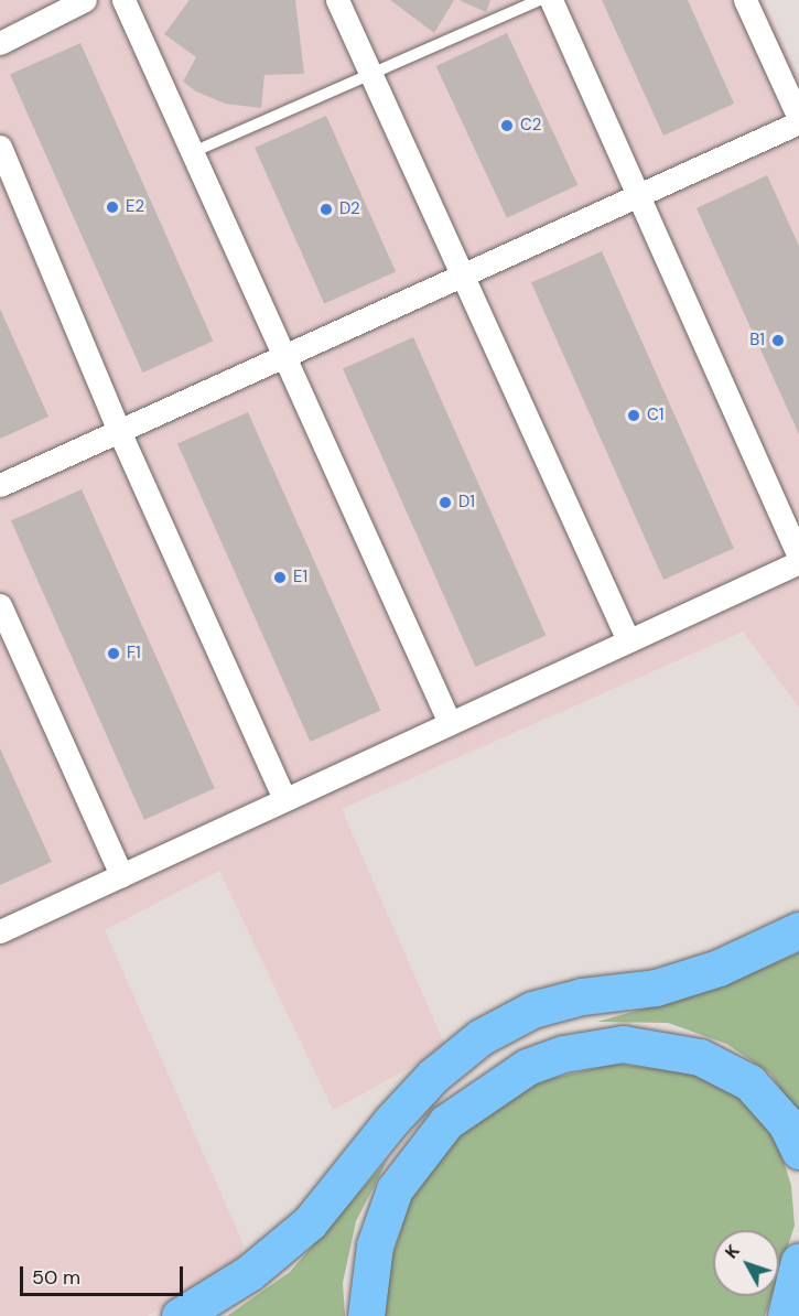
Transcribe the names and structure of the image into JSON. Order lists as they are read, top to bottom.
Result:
{
  "places": [
    "C2",
    "E2",
    "D2",
    "B1",
    "C1",
    "D1",
    "E1",
    "F1"
  ],
  "scale_bar": "50 m",
  "north": "top left"
}
